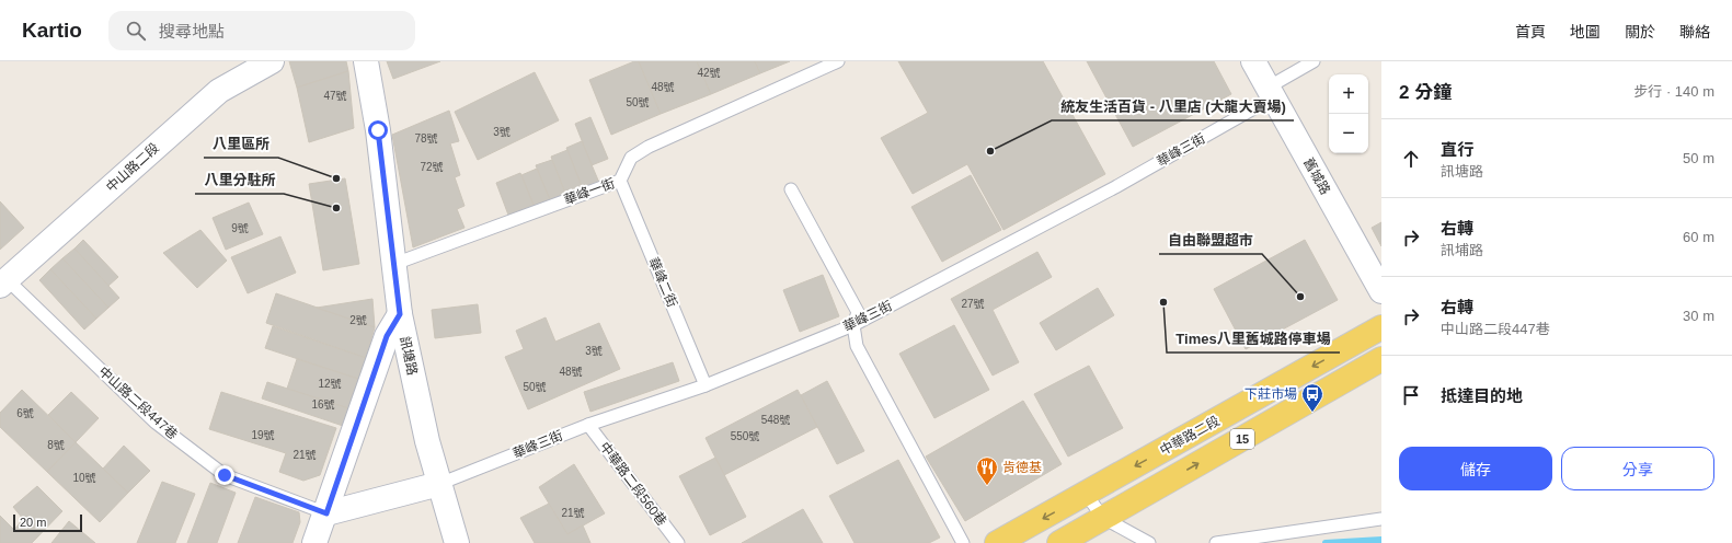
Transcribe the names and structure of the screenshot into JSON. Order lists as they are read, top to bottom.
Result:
{
  "streets": {
    "main road": ["中華路二段", "15"],
    "street": ["中山路二段", "舊城路", "訊塘路"],
    "lane": [
      "華峰三街",
      "華峰一街",
      "華峰二街",
      "中山路二段447巷",
      "中華路二段560巷"
    ]
  },
  "crossings": [
    ["華峰三街", "舊城路"],
    ["華峰三街", "華峰二街"],
    ["華峰三街", "訊塘路"],
    ["華峰三街", "中華路二段560巷"],
    ["中山路二段", "中山路二段447巷"],
    ["華峰一街", "華峰二街"],
    ["華峰一街", "訊塘路"]
  ],
  "places": {
    "other": [
      "統友生活百貨 - 八里店 (大龍大賣場)",
      "八里區所",
      "八里分駐所",
      "自由聯盟超市",
      "Times八里舊城路停車場"
    ],
    "bus stop": ["下莊市場"],
    "restaurant": ["肯德基"]
  },
  "house_numbers": [
    "42號",
    "48號",
    "47號",
    "50號",
    "3號",
    "78號",
    "72號",
    "9號",
    "27號",
    "2號",
    "3號",
    "48號",
    "12號",
    "50號",
    "16號",
    "6號",
    "548號",
    "19號",
    "550號",
    "8號",
    "21號",
    "10號",
    "21號"
  ],
  "scale_bar": "20 m",
  "page": {
    "header": "Kartio",
    "search": "搜尋地點",
    "nav": [
      "首頁",
      "地圖",
      "關於",
      "聯絡"
    ],
    "heading": ["2 分鐘", "步行 · 140 m"],
    "map_buttons": ["+", "−"],
    "list": [
      ["直行", "訊塘路", "50 m"],
      ["右轉", "訊埔路", "60 m"],
      ["右轉", "中山路二段447巷", "30 m"],
      "抵達目的地"
    ],
    "buttons": ["儲存", "分享"],
    "scale": "20 m"
  }
}
